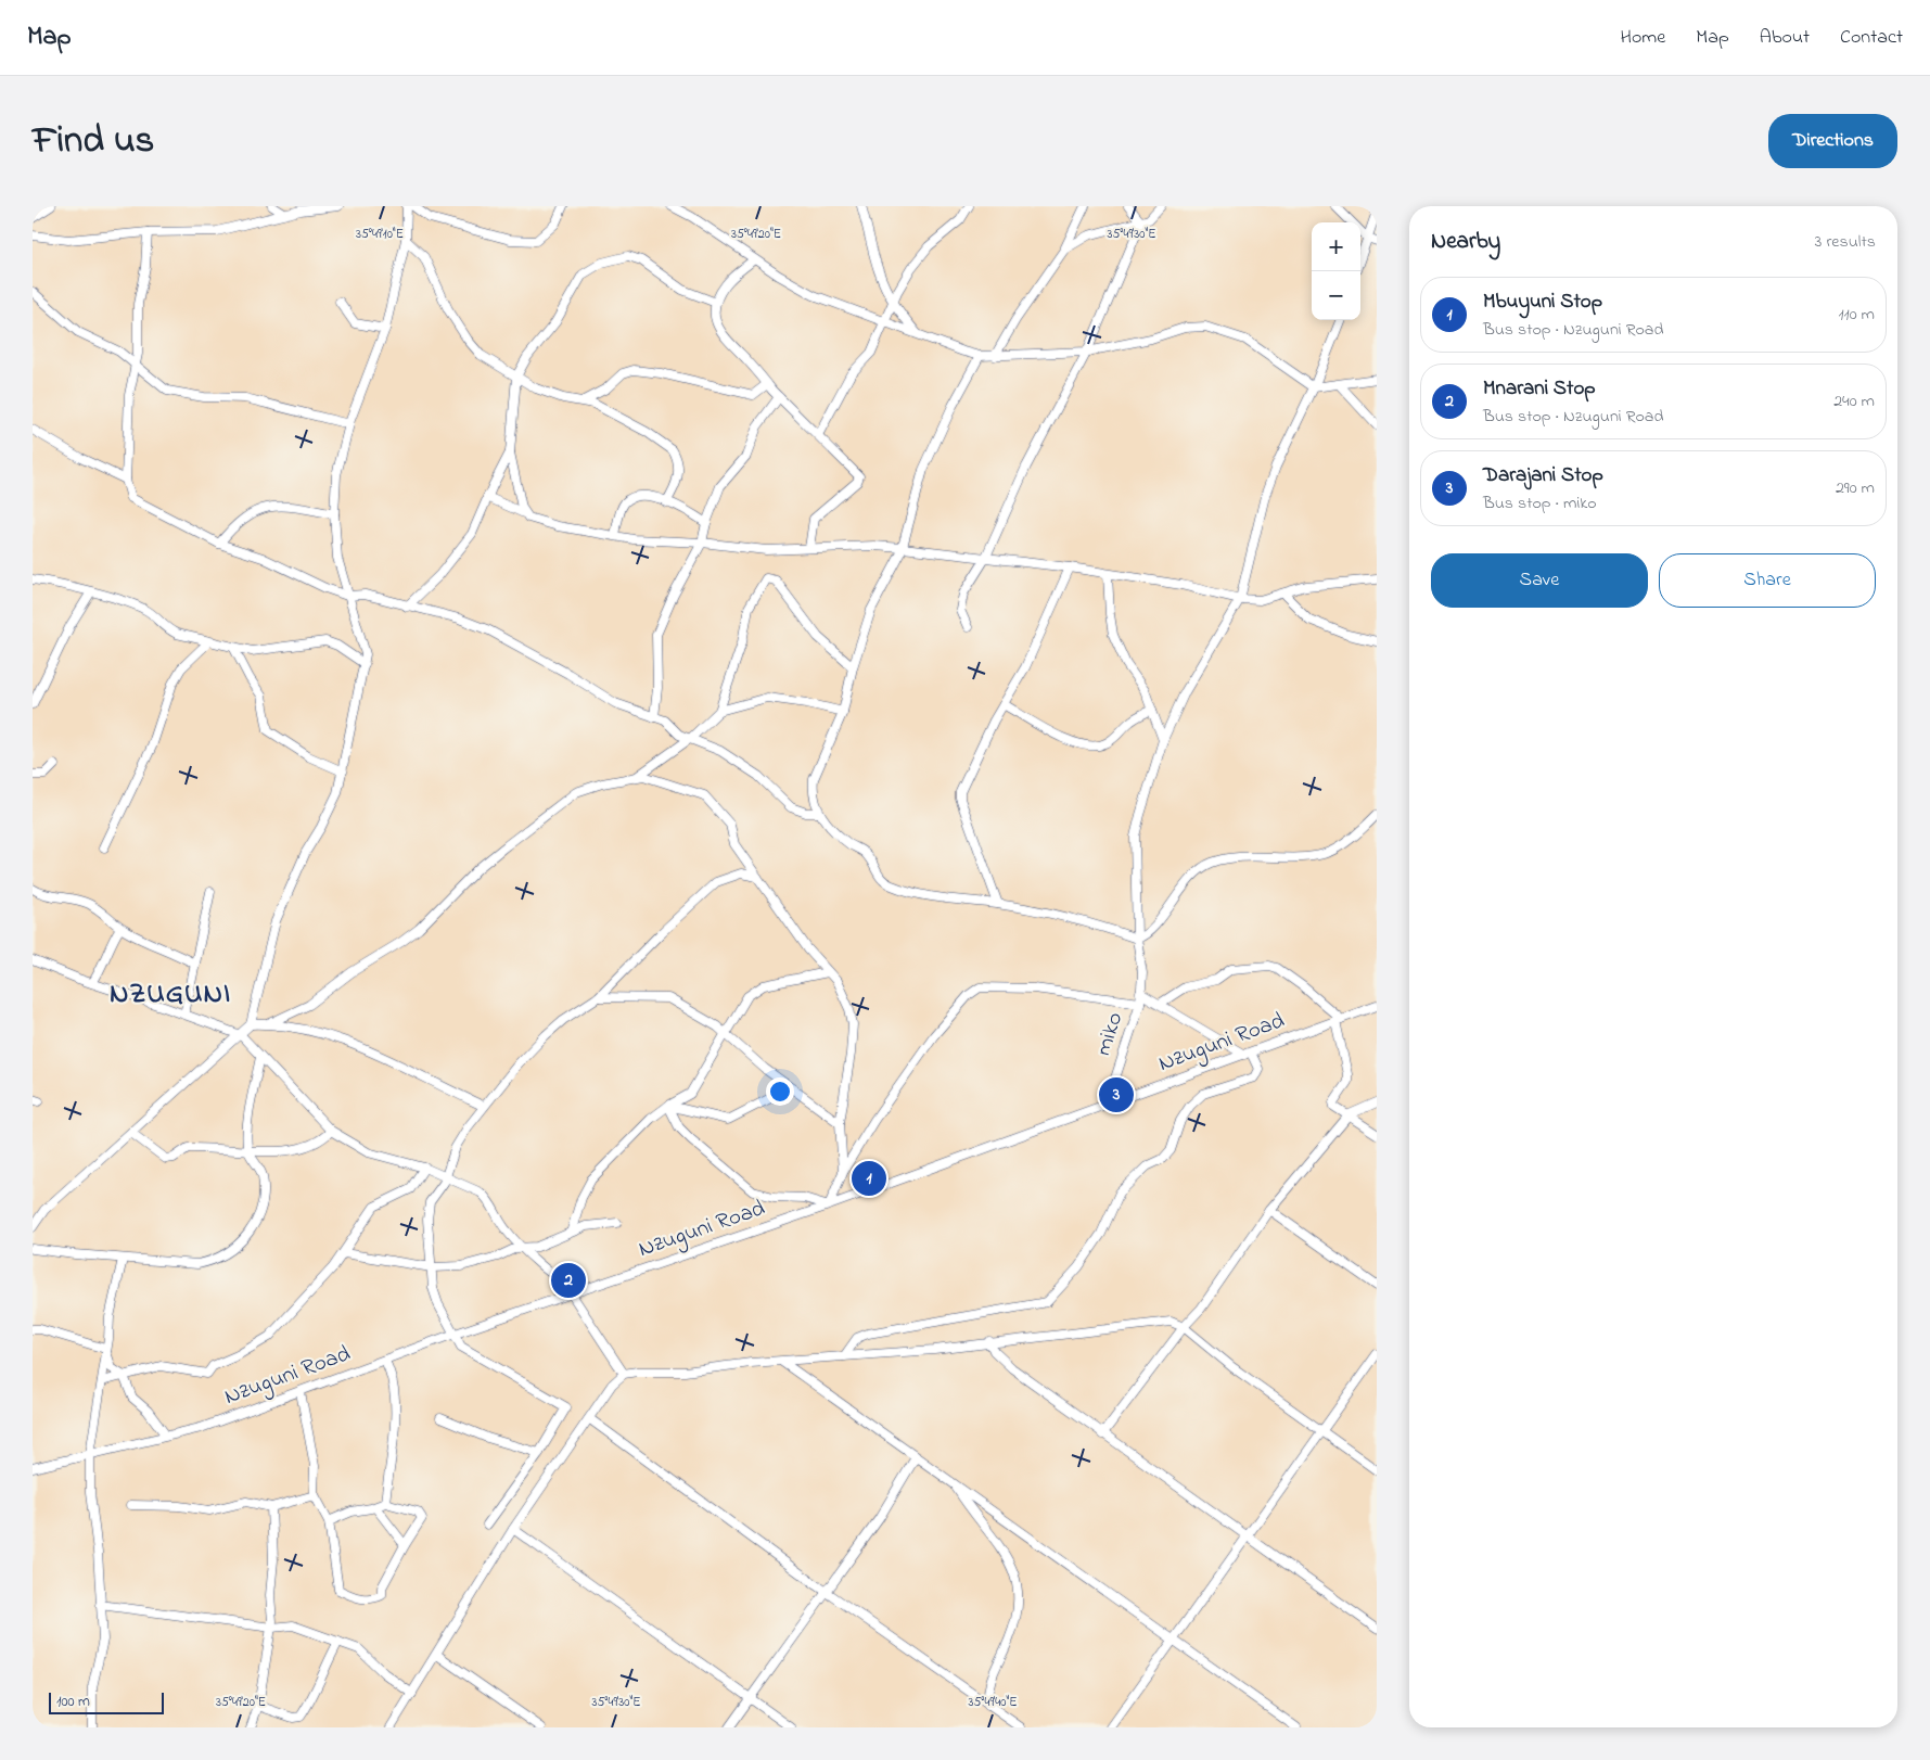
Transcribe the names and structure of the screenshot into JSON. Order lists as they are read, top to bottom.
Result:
{
  "streets": {
    "street": ["miko", "Nzuguni Road"]
  },
  "crossings": [
    ["miko", "Nzuguni Road"]
  ],
  "districts": ["NZUGUNI"],
  "scale_bar": "100 m",
  "page": {
    "header": "Map",
    "nav": [
      "Home",
      "Map",
      "About",
      "Contact"
    ],
    "title": "Find us",
    "buttons": [
      "Directions",
      ["Save", "Share"]
    ],
    "heading": ["Nearby", "3 results"],
    "map_buttons": ["+", "−"],
    "list": [
      {
        "mark": "1",
        "name": "Mbuyuni Stop",
        "note": "Bus stop · Nzuguni Road",
        "value": "110 m"
      },
      {
        "mark": "2",
        "name": "Mnarani Stop",
        "note": "Bus stop · Nzuguni Road",
        "value": "240 m"
      },
      {
        "mark": "3",
        "name": "Darajani Stop",
        "note": "Bus stop · miko",
        "value": "290 m"
      }
    ],
    "pins": ["3", "1", "2"],
    "scale": "100 m"
  },
  "coordinates": [
    "35°49'20\"E",
    "35°49'30\"E",
    "35°49'10\"E",
    "35°49'40\"E"
  ]
}
